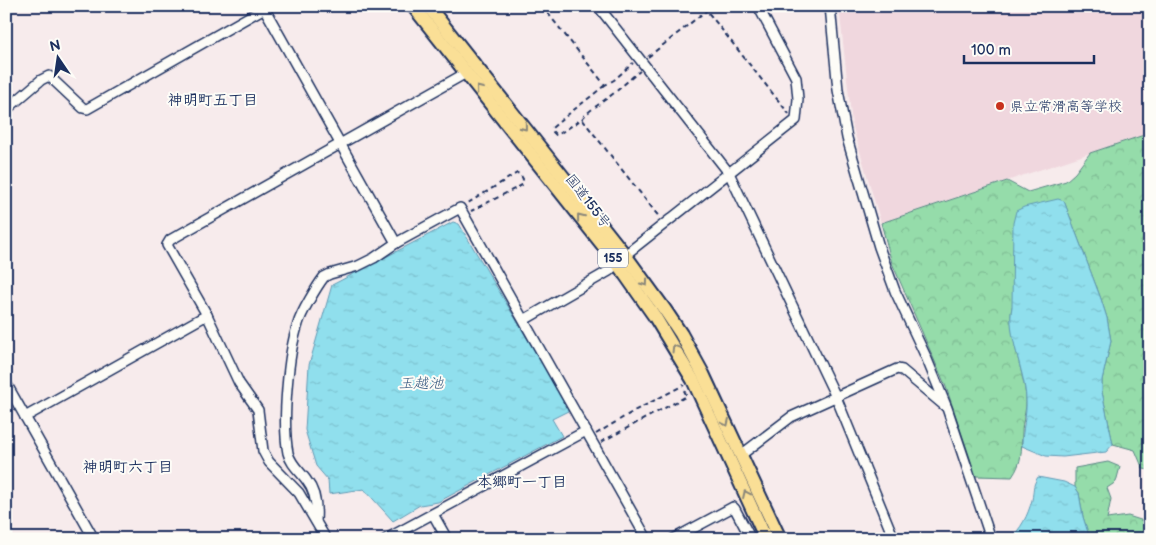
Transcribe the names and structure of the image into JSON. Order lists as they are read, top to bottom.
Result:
{
  "streets": {
    "highway": ["国道155号", "155"]
  },
  "districts": ["神明町五丁目", "神明町六丁目", "本郷町一丁目"],
  "water": ["玉越池"],
  "places": ["県立常滑高等学校"],
  "scale_bar": "100 m",
  "north": "top"
}
